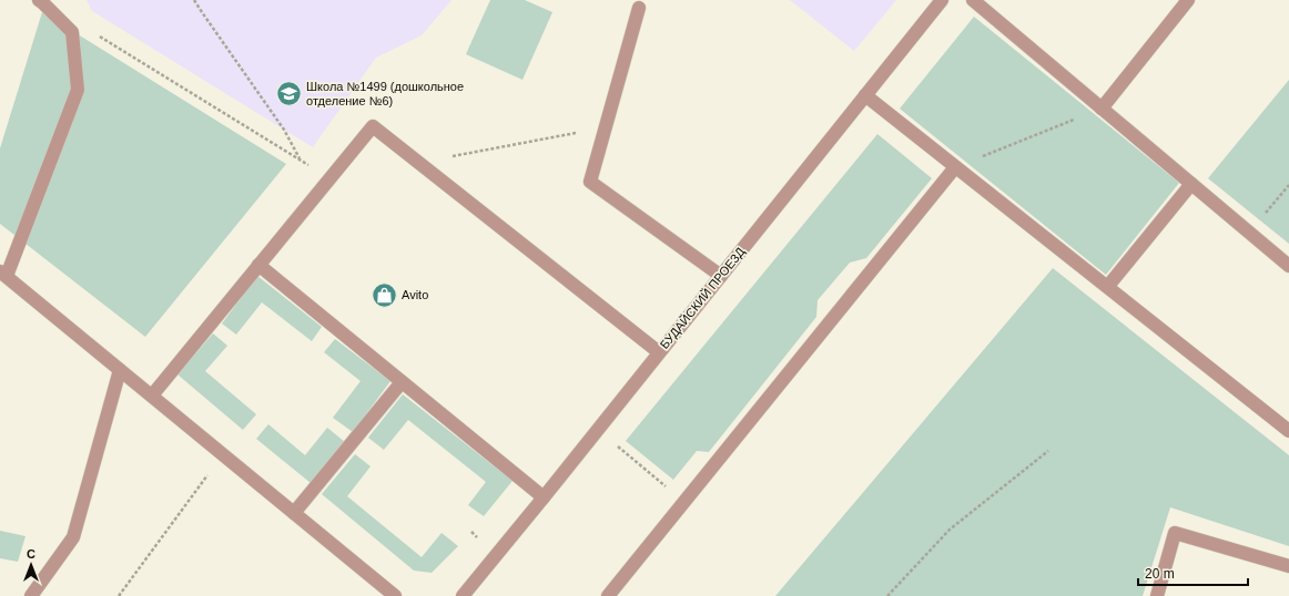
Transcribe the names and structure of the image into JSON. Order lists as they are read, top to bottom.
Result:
{
  "streets": {
    "street": ["БУДАЙСКИЙ ПРОЕЗД"]
  },
  "places": {
    "school or university": ["Школа №1499 (дошкольное отделение №6)"],
    "shop": ["Avito"]
  },
  "scale_bar": "20 m",
  "north": "top"
}
